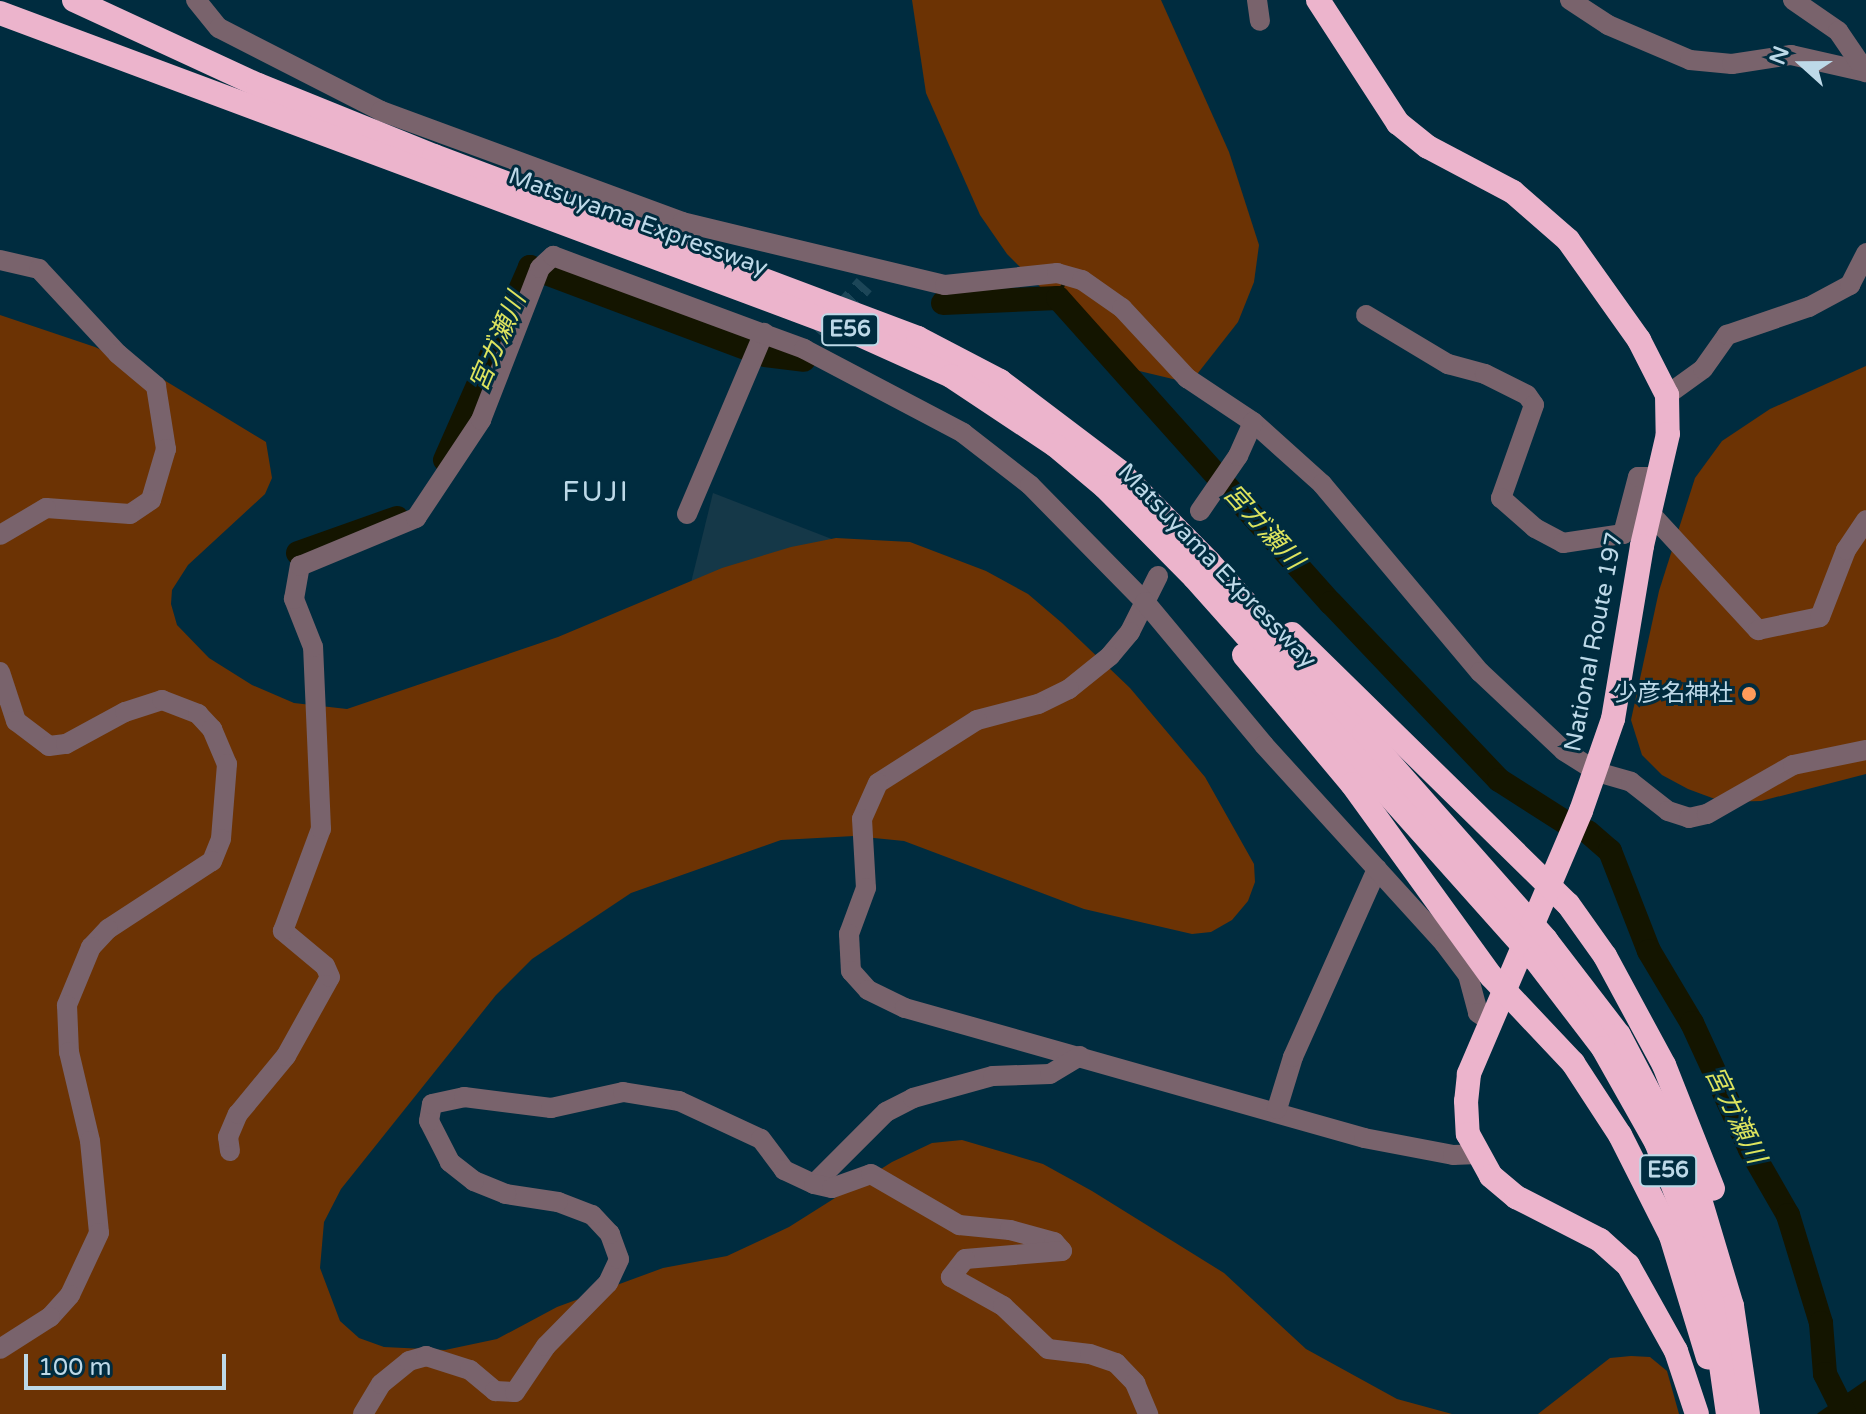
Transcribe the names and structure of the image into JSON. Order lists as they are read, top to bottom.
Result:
{
  "streets": {
    "highway": ["Matsuyama Expressway", "E56", "National Route 197"]
  },
  "districts": ["FUJI"],
  "water": ["宮ガ瀬川"],
  "places": ["少彦名神社"],
  "scale_bar": "100 m",
  "north": "left"
}
